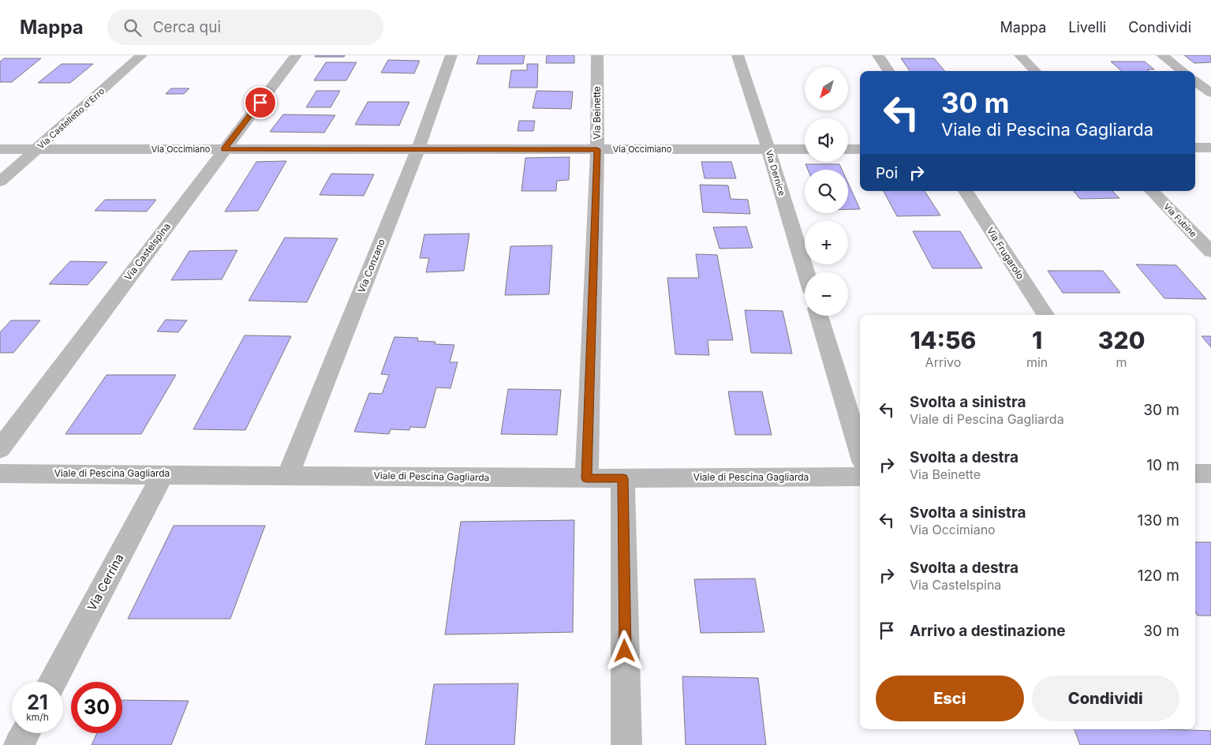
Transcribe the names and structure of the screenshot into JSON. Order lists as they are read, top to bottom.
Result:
{
  "streets": {
    "street": [
      "Via Beinette",
      "Via Castelletto d'Erro",
      "Via Occimiano",
      "Via Dernice",
      "Via Fubine",
      "Via Castelspina",
      "Via Frugarolo",
      "Via Conzano",
      "Viale di Pescina Gagliarda",
      "Via Cerrina"
    ]
  },
  "crossings": [
    ["Via Beinette", "Via Occimiano"],
    ["Via Beinette", "Viale di Pescina Gagliarda"],
    ["Via Castelletto d'Erro", "Via Occimiano"],
    ["Via Occimiano", "Via Dernice"],
    ["Via Occimiano", "Via Castelspina"],
    ["Via Occimiano", "Via Conzano"],
    ["Via Conzano", "Viale di Pescina Gagliarda"],
    ["Viale di Pescina Gagliarda", "Via Cerrina"]
  ],
  "north": "bottom left",
  "page": {
    "header": "Mappa",
    "search": "Cerca qui",
    "nav": ["Mappa", "Livelli", "Condividi"],
    "map_buttons": ["+", "−"],
    "turn": ["30 m", "Viale di Pescina Gagliarda"],
    "then": "Poi",
    "eta": [
      "14:56",
      "Arrivo",
      "1",
      "min",
      "320",
      "m"
    ],
    "list": [
      {
        "name": "Svolta a sinistra",
        "note": "Viale di Pescina Gagliarda",
        "value": "30 m"
      },
      {
        "name": "Svolta a destra",
        "note": "Via Beinette",
        "value": "10 m"
      },
      {
        "name": "Svolta a sinistra",
        "note": "Via Occimiano",
        "value": "130 m"
      },
      {
        "name": "Svolta a destra",
        "note": "Via Castelspina",
        "value": "120 m"
      },
      {
        "name": "Arrivo a destinazione",
        "value": "30 m"
      }
    ],
    "buttons": ["Esci", "Condividi"],
    "speed": "21 km/h",
    "limit": "30"
  }
}
